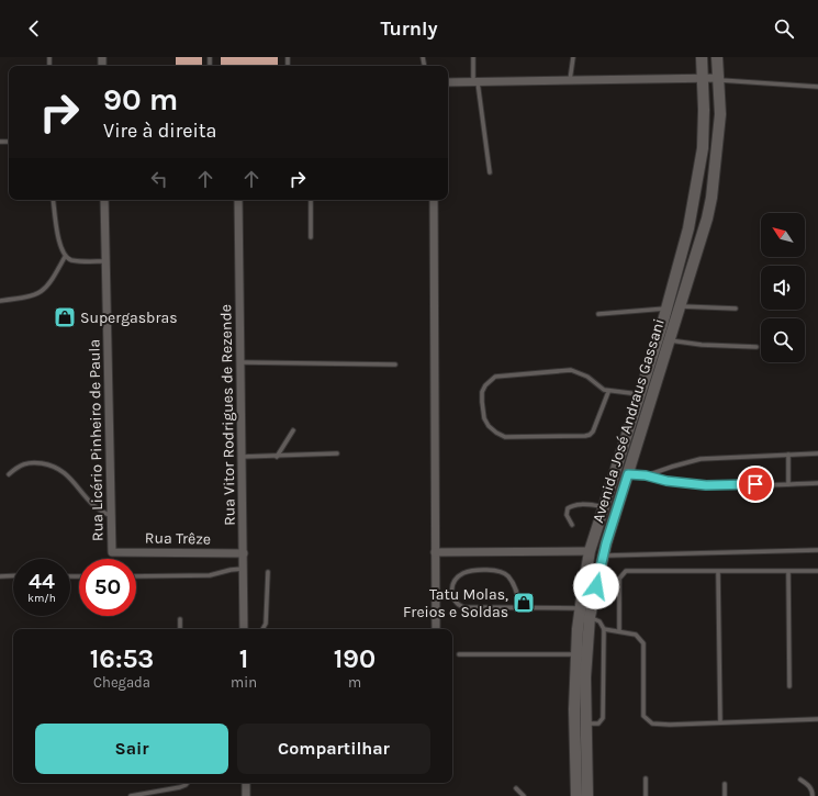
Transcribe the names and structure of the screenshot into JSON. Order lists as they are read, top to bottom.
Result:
{
  "streets": {
    "main road": ["Avenida José Andraus Gassani"],
    "street": ["Rua Vitor Rodrigues de Rezende", "Rua Licério Pinheiro de Paula", "Rua Trêze"]
  },
  "crossings": [
    ["Rua Vitor Rodrigues de Rezende", "Rua Trêze"],
    ["Rua Licério Pinheiro de Paula", "Rua Trêze"]
  ],
  "places": {
    "shop": ["Supergasbras", "Tatu Molas, Freios e Soldas"]
  },
  "north": "top left",
  "page": {
    "header": "Turnly",
    "turn": ["90 m", "Vire à direita"],
    "speed": "44 km/h",
    "limit": "50",
    "eta": [
      "16:53",
      "Chegada",
      "1",
      "min",
      "190",
      "m"
    ],
    "buttons": ["Sair", "Compartilhar"]
  }
}
